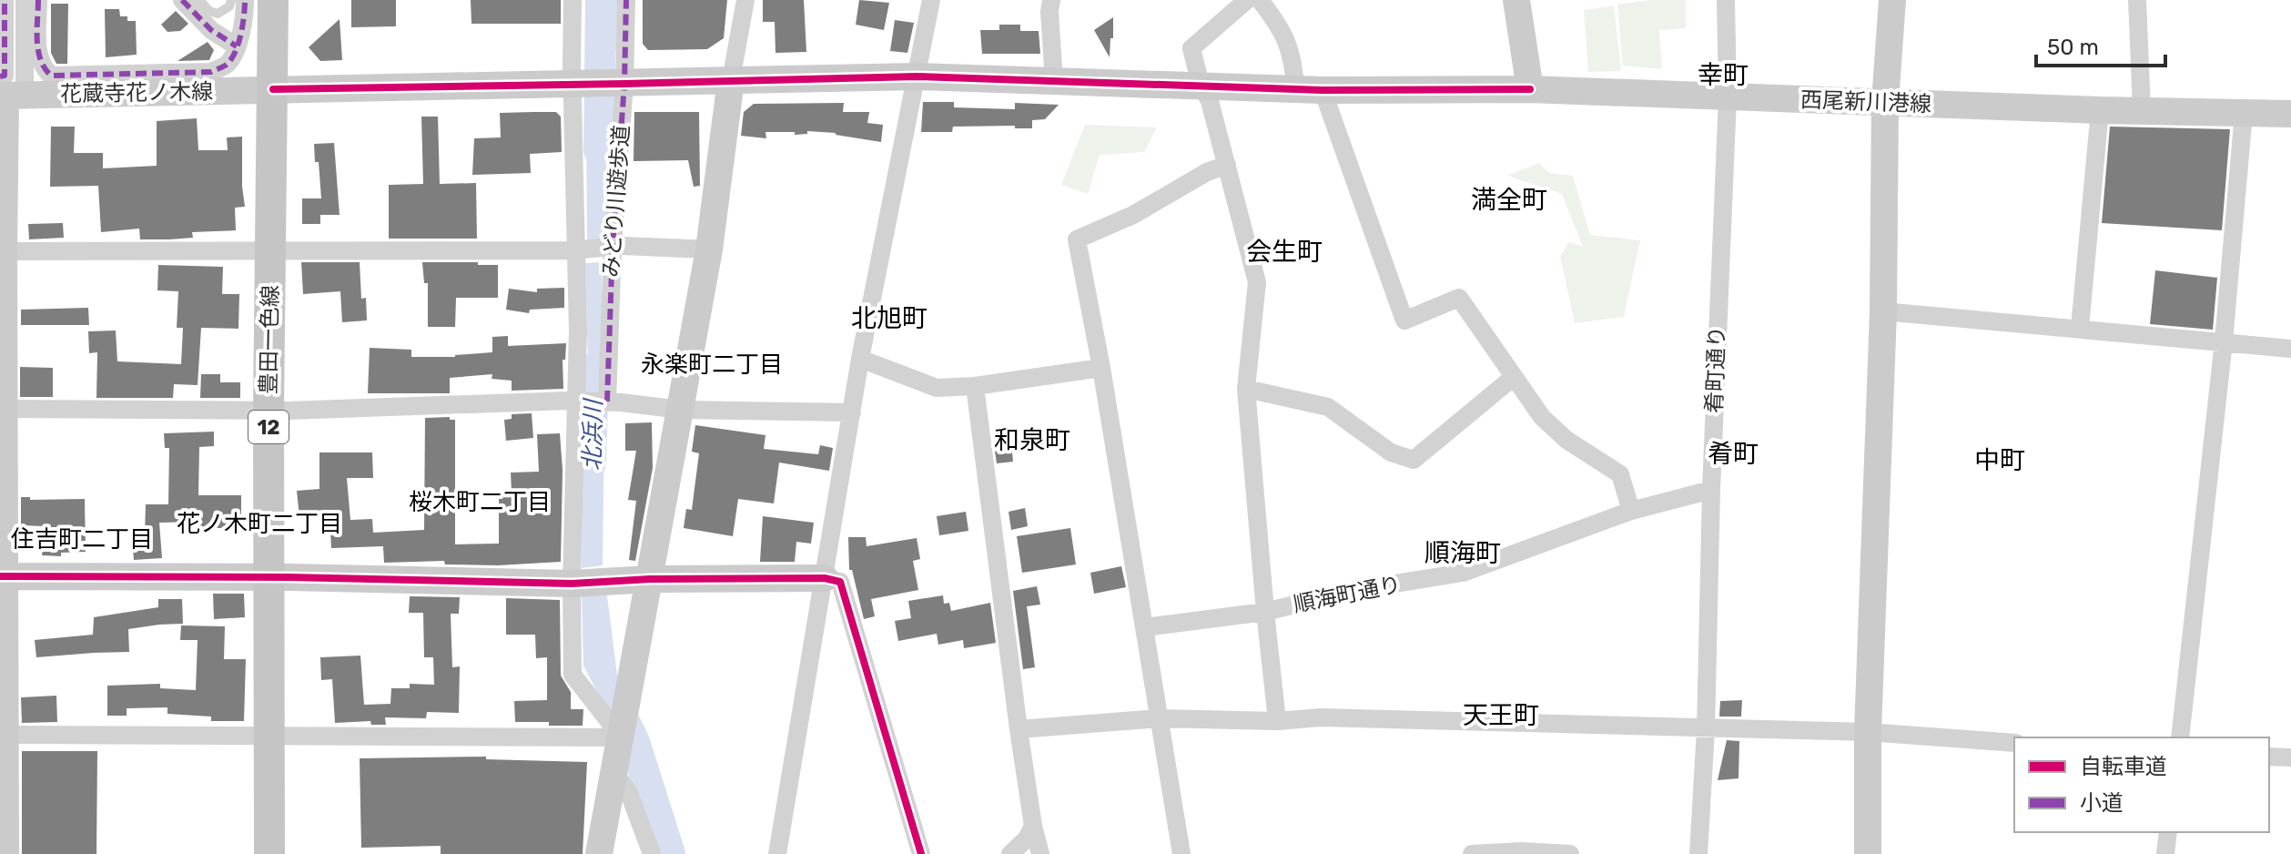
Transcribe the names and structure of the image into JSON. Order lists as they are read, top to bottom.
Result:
{
  "streets": {
    "main road": ["豊田一色線", "12"],
    "street": [
      "花蔵寺花ノ木線",
      "西尾新川港線",
      "みどり川遊歩道",
      "肴町通り",
      "順海町通り"
    ]
  },
  "crossings": [
    ["花蔵寺花ノ木線", "西尾新川港線"],
    ["花蔵寺花ノ木線", "みどり川遊歩道"],
    ["花蔵寺花ノ木線", "豊田一色線"],
    ["西尾新川港線", "肴町通り"],
    ["肴町通り", "順海町通り"]
  ],
  "districts": [
    "幸町",
    "満全町",
    "会生町",
    "北旭町",
    "永楽町二丁目",
    "和泉町",
    "肴町",
    "中町",
    "桜木町二丁目",
    "花ノ木町二丁目",
    "住吉町二丁目",
    "順海町",
    "天王町"
  ],
  "water": ["北浜川"],
  "legend": ["自転車道", "小道"],
  "scale_bar": "50 m"
}
